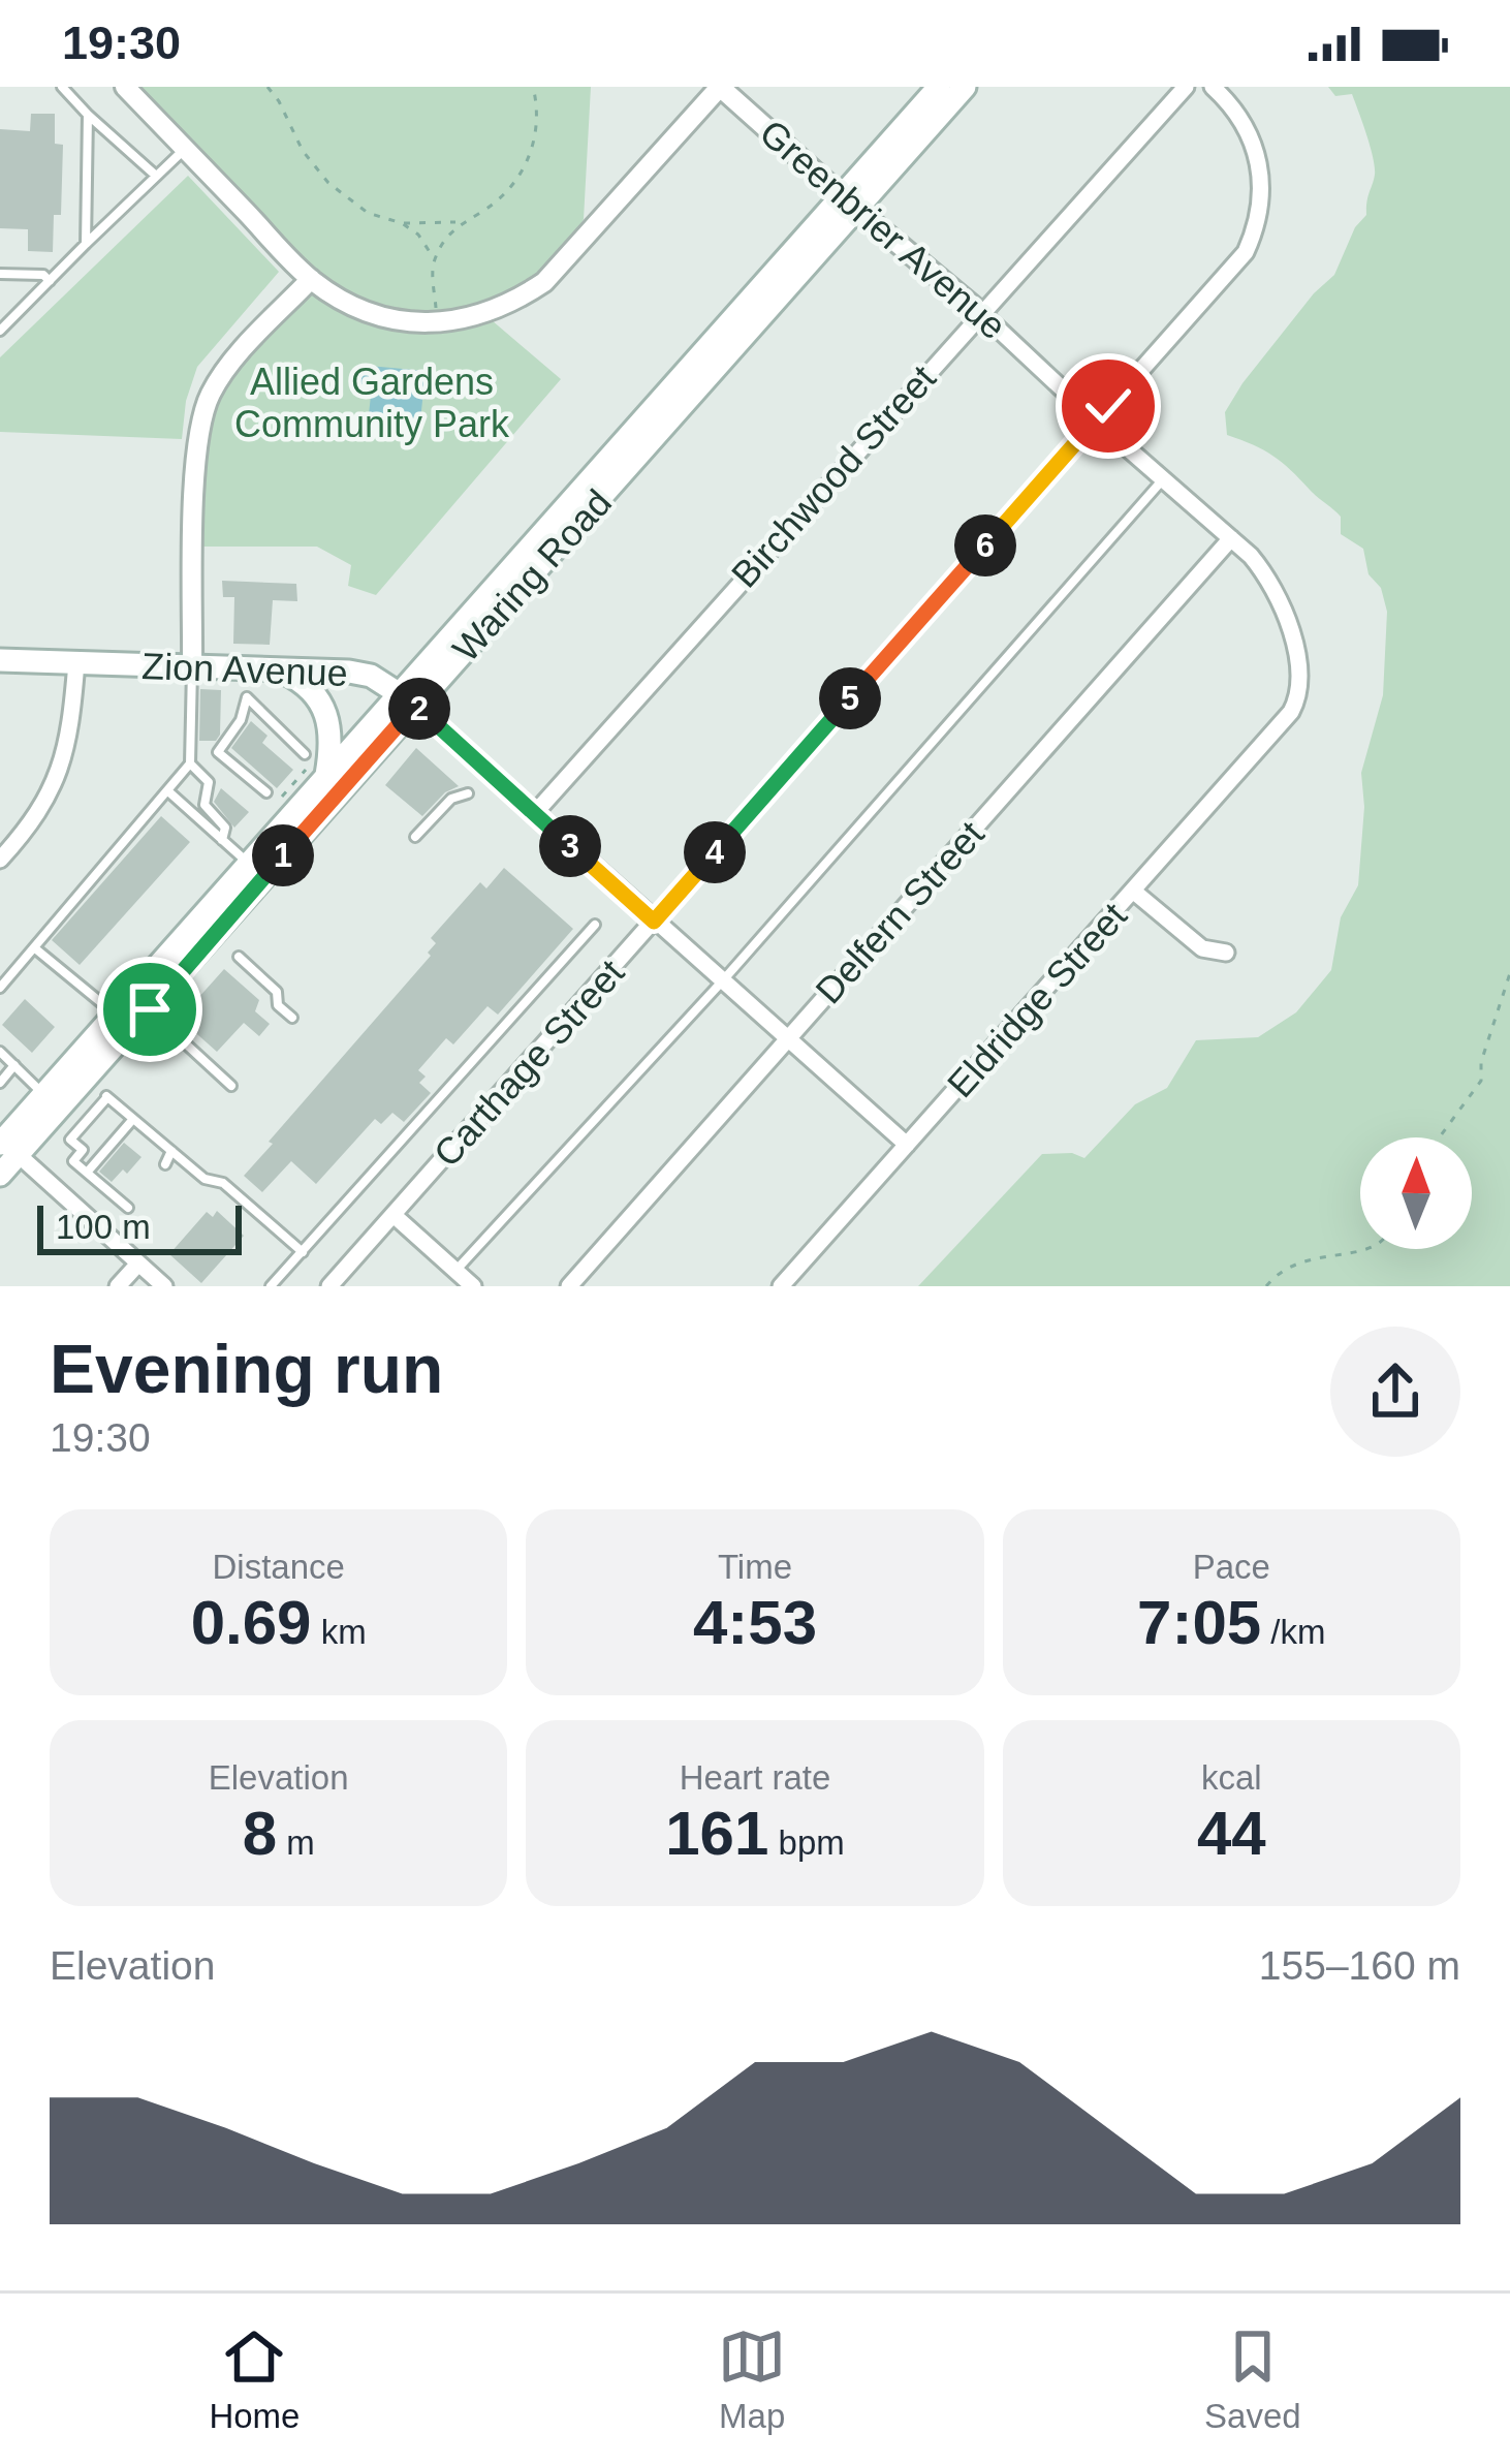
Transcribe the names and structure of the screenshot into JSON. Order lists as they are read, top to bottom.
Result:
{
  "streets": {
    "main road": ["Waring Road", "Zion Avenue"],
    "street": [
      "Greenbrier Avenue",
      "Birchwood Street",
      "Delfern Street",
      "Eldridge Street",
      "Carthage Street"
    ]
  },
  "crossings": [
    ["Greenbrier Avenue", "Birchwood Street"],
    ["Greenbrier Avenue", "Waring Road"],
    ["Greenbrier Avenue", "Delfern Street"],
    ["Greenbrier Avenue", "Eldridge Street"],
    ["Greenbrier Avenue", "Carthage Street"],
    ["Birchwood Street", "Zion Avenue"],
    ["Waring Road", "Zion Avenue"],
    ["Zion Avenue", "Delfern Street"],
    ["Zion Avenue", "Eldridge Street"],
    ["Zion Avenue", "Carthage Street"]
  ],
  "parks": ["Allied Gardens Community Park"],
  "scale_bar": "100 m",
  "north": "top",
  "page": {
    "status": "19:30",
    "pins": [
      "6",
      "5",
      "2",
      "3",
      "4",
      "1"
    ],
    "scale": "100 m",
    "heading": ["Evening run", "19:30"],
    "stats": [
      ["Distance", "0.69 km"],
      ["Time", "4:53"],
      ["Pace", "7:05 /km"],
      ["Elevation", "8 m"],
      ["Heart rate", "161 bpm"],
      ["kcal", "44"]
    ],
    "chart": ["Elevation", "155–160 m"],
    "tabs": ["Home", "Map", "Saved"]
  }
}
